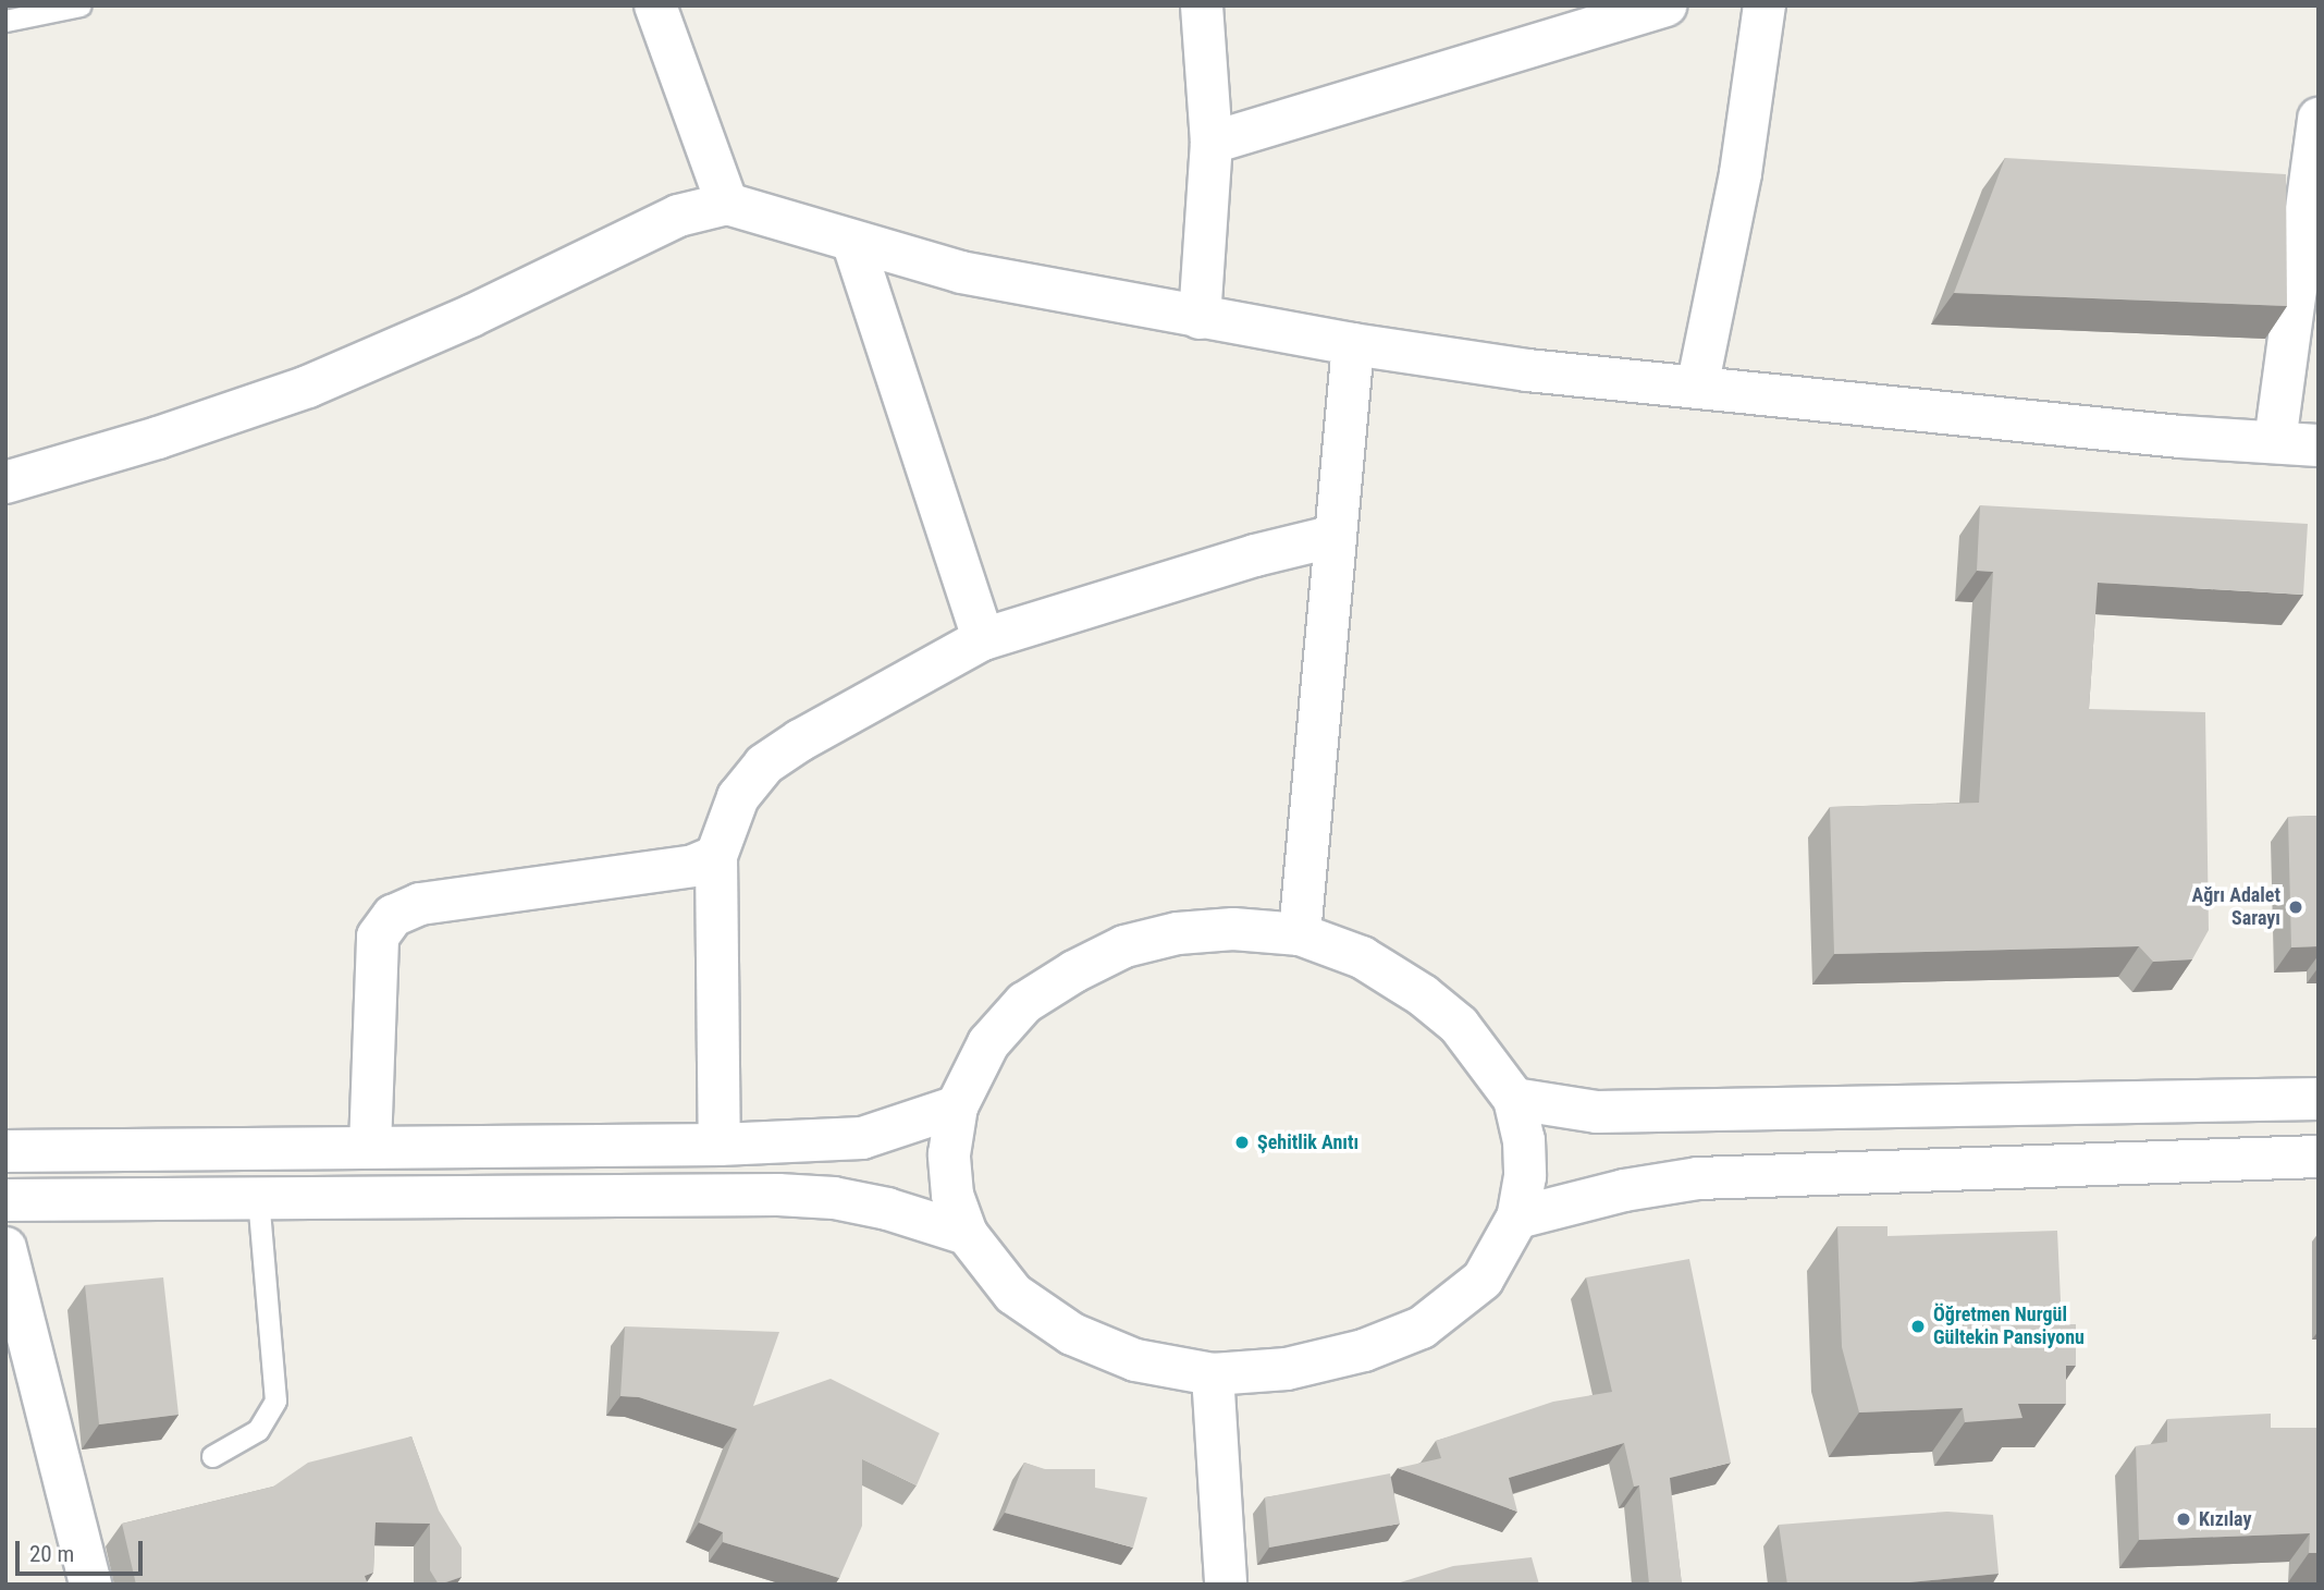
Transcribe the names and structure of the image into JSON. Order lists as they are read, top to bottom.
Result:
{
  "places": [
    "Ağrı Adalet Sarayı",
    "Şehitlik Anıtı",
    "Öğretmen Nurgül Gültekin Pansiyonu",
    "Kızılay"
  ],
  "scale_bar": "20 m"
}
